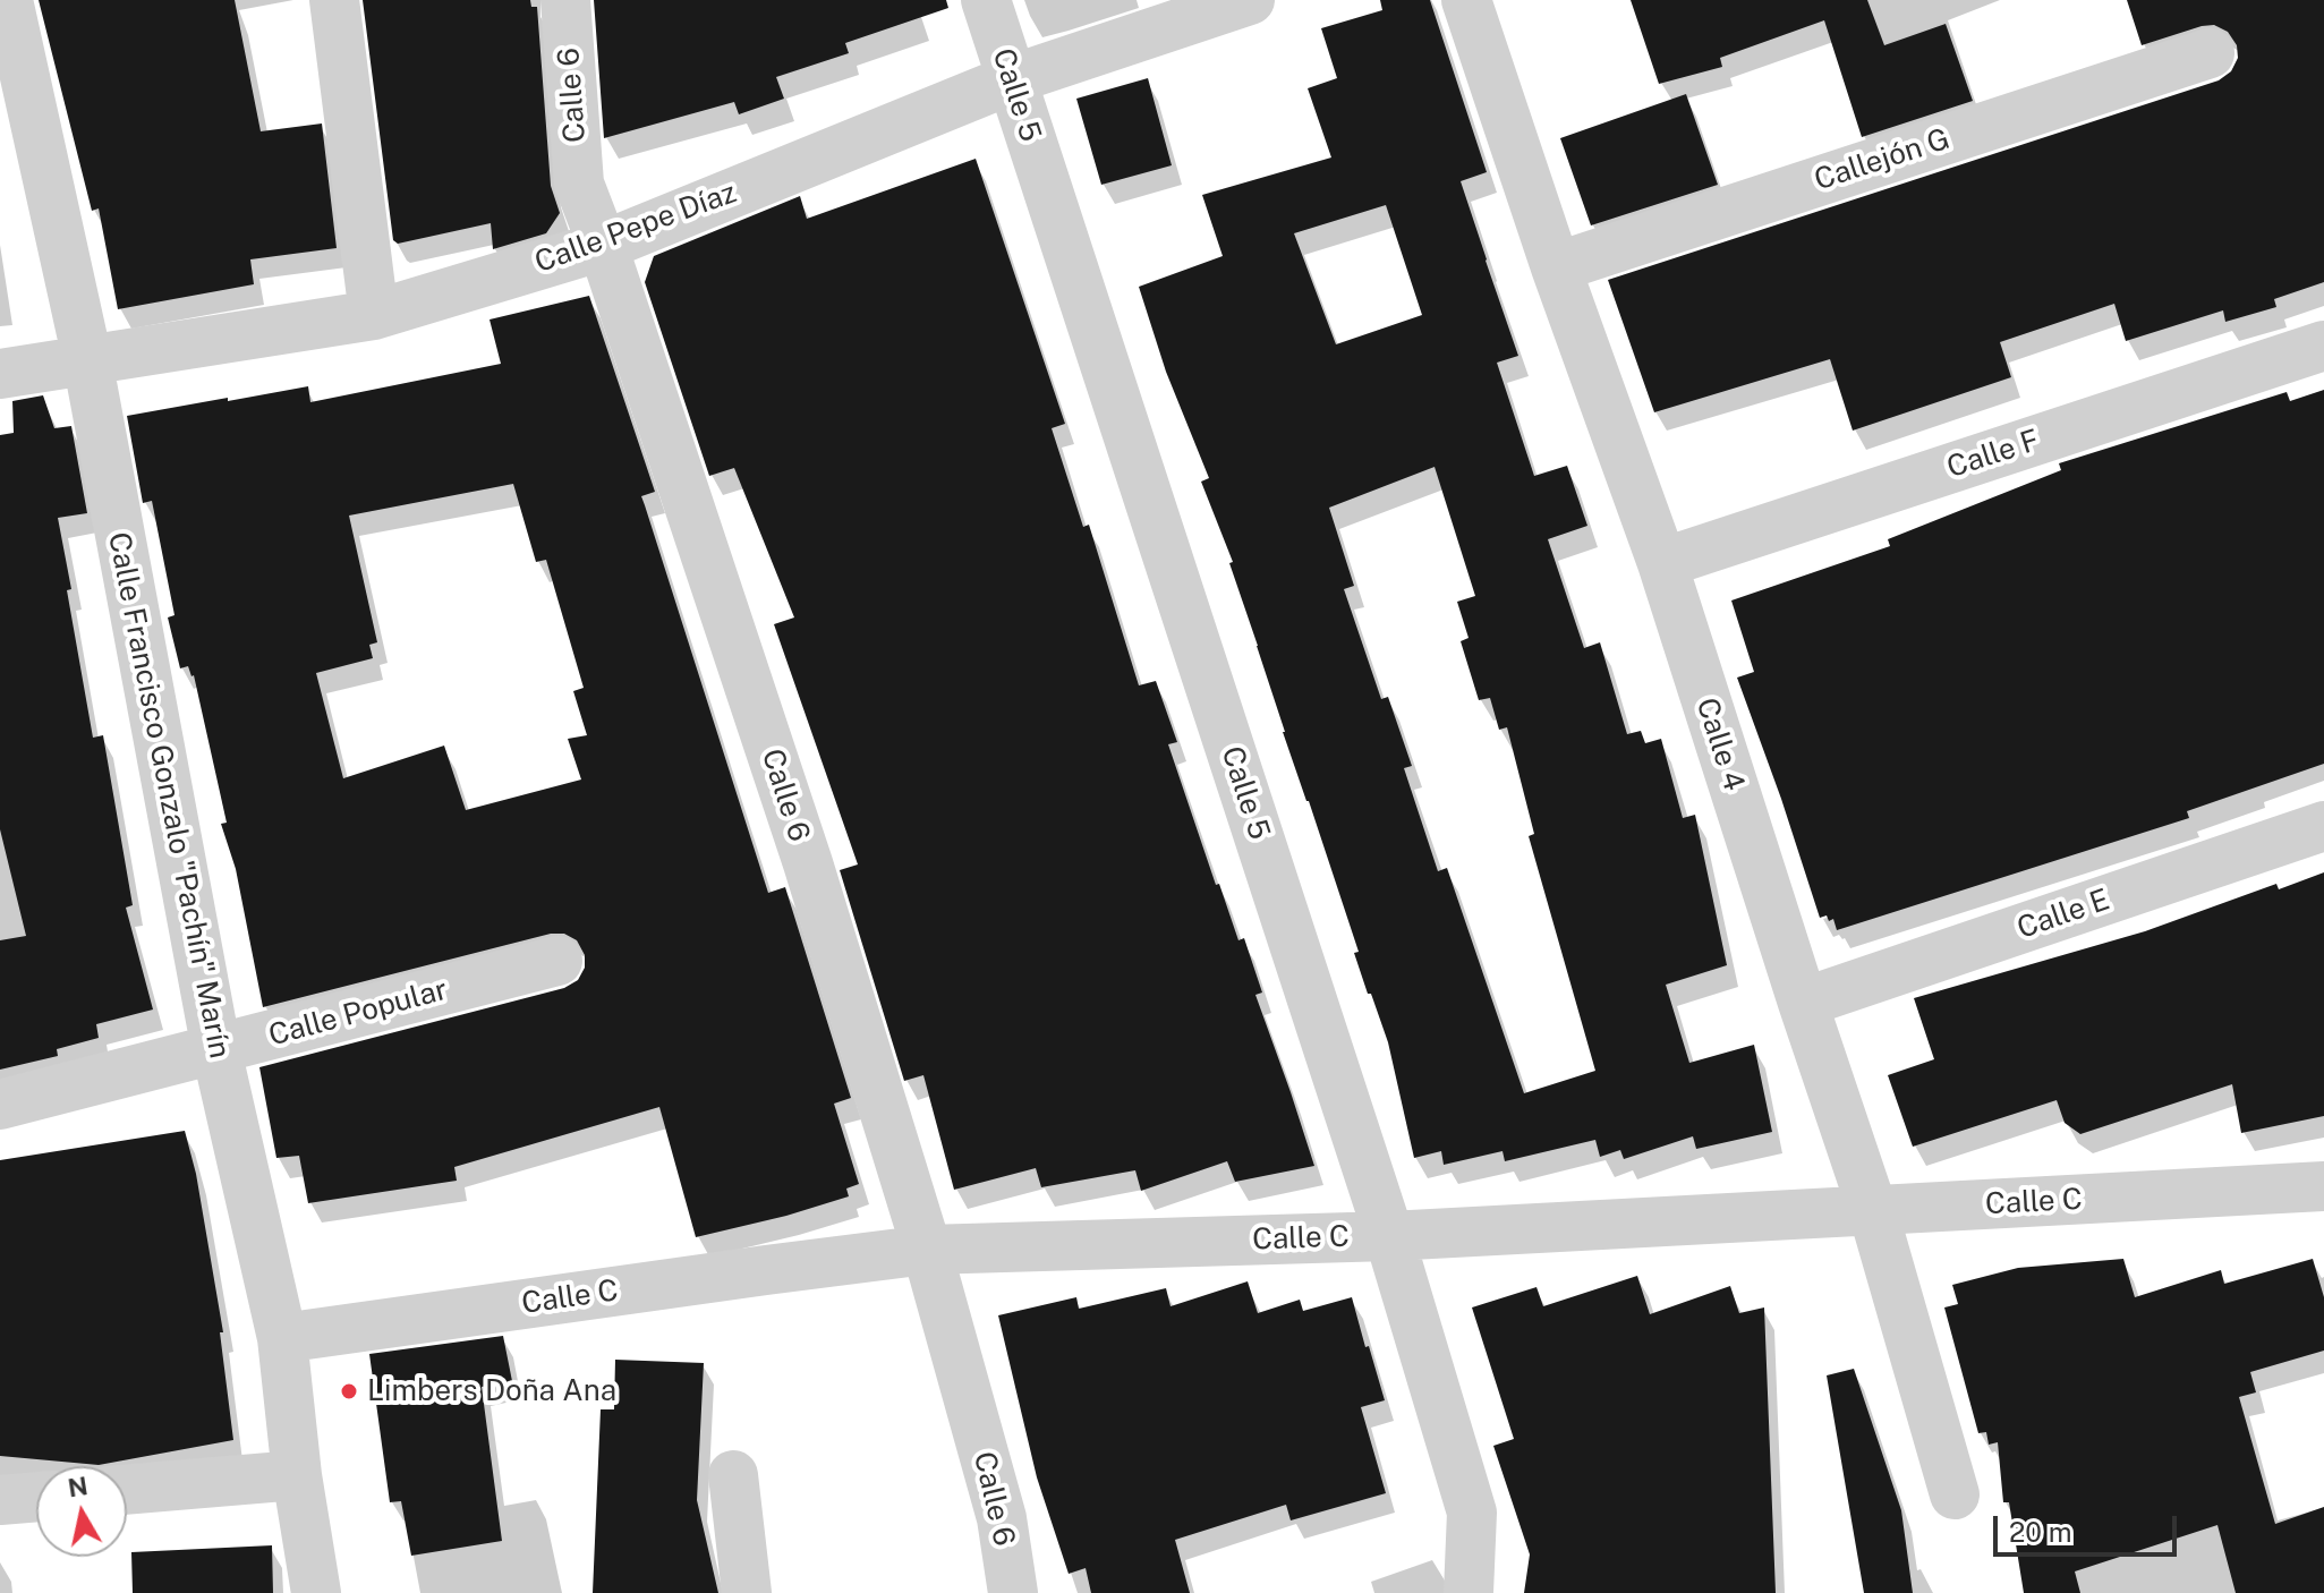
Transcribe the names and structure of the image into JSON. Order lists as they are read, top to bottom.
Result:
{
  "streets": {
    "street": [
      "Calle 6",
      "Calle 5",
      "Callejón G",
      "Calle Pepe Díaz",
      "Calle F",
      "Calle 4",
      "Calle Francisco Gonzalo \"Pachín\" Marín",
      "Calle E",
      "Calle Popular",
      "Calle C"
    ]
  },
  "crossings": [
    ["Calle 6", "Calle Pepe Díaz"],
    ["Calle 6", "Calle C"],
    ["Calle 5", "Calle Pepe Díaz"],
    ["Calle 5", "Calle C"],
    ["Callejón G", "Calle 4"],
    ["Calle Pepe Díaz", "Calle Francisco Gonzalo \"Pachín\" Marín"],
    ["Calle F", "Calle 4"],
    ["Calle 4", "Calle E"],
    ["Calle 4", "Calle C"],
    ["Calle Francisco Gonzalo \"Pachín\" Marín", "Calle Popular"],
    ["Calle Francisco Gonzalo \"Pachín\" Marín", "Calle C"]
  ],
  "places": ["Limbers Doña Ana"],
  "scale_bar": "20 m",
  "north": "top"
}
